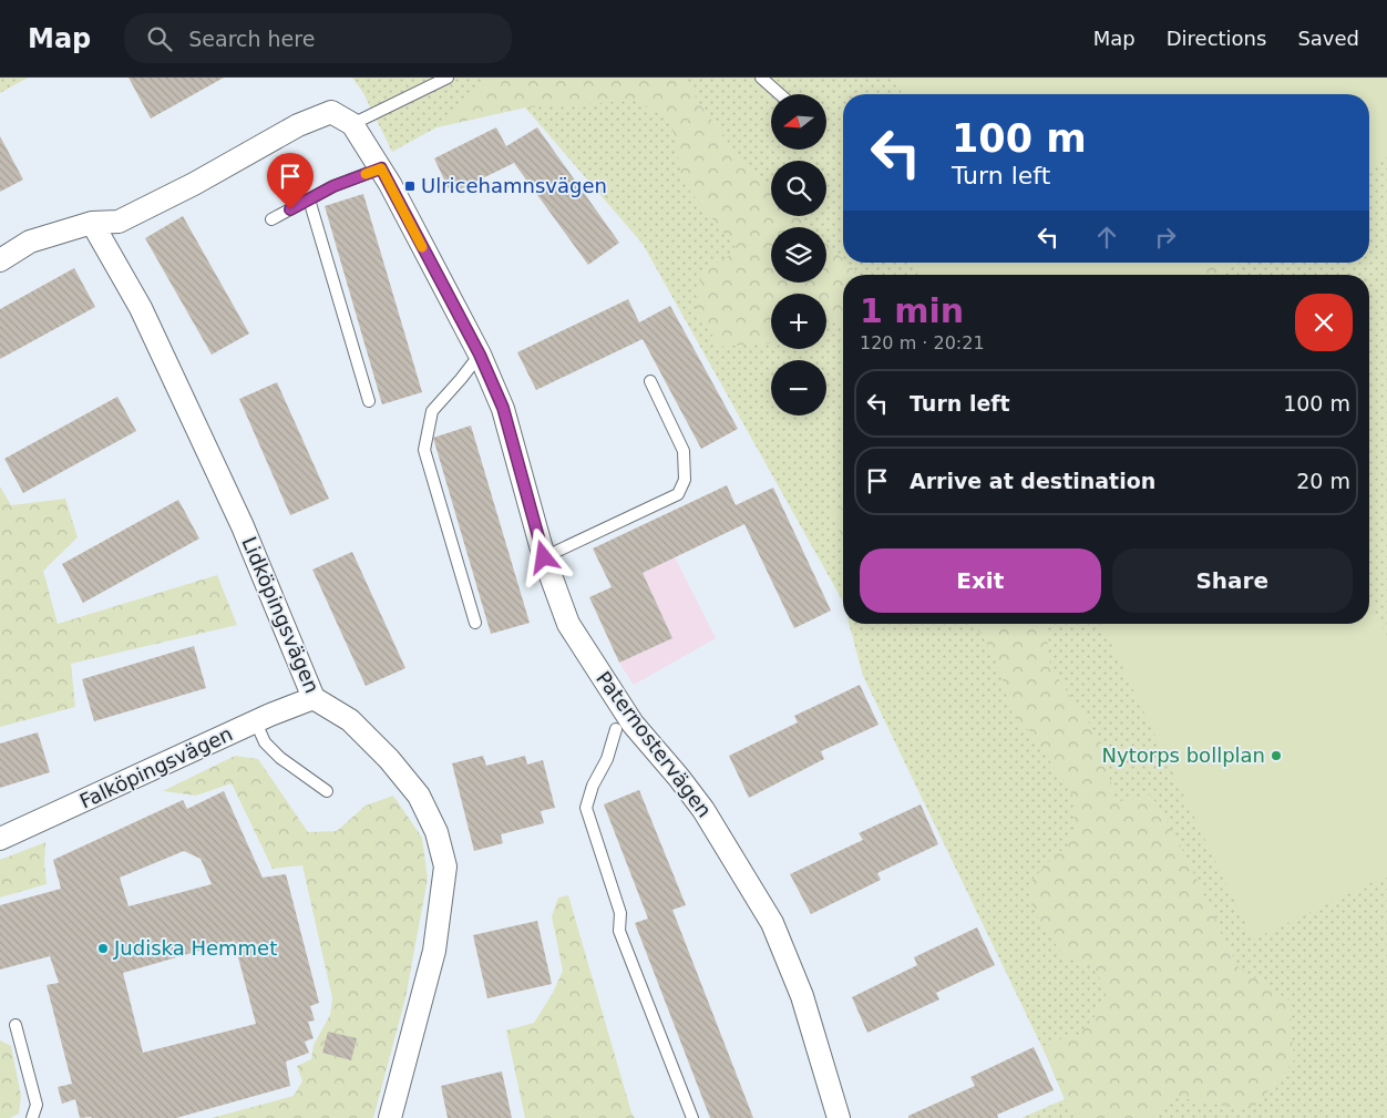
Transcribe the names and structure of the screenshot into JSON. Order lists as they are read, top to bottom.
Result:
{
  "streets": {
    "street": ["Lidköpingsvägen", "Paternostervägen", "Falköpingsvägen"]
  },
  "crossings": [
    ["Lidköpingsvägen", "Paternostervägen"],
    ["Lidköpingsvägen", "Falköpingsvägen"]
  ],
  "places": {
    "transit": ["Ulricehamnsvägen"],
    "other": ["Nytorps bollplan", "Judiska Hemmet"]
  },
  "north": "left",
  "page": {
    "header": "Map",
    "search": "Search here",
    "nav": ["Map", "Directions", "Saved"],
    "map_buttons": ["+", "−"],
    "turn": ["100 m", "Turn left"],
    "heading": ["1 min", "120 m · 20:21"],
    "list": [
      {
        "name": "Turn left",
        "value": "100 m"
      },
      {
        "name": "Arrive at destination",
        "value": "20 m"
      }
    ],
    "buttons": ["Exit", "Share"]
  }
}
